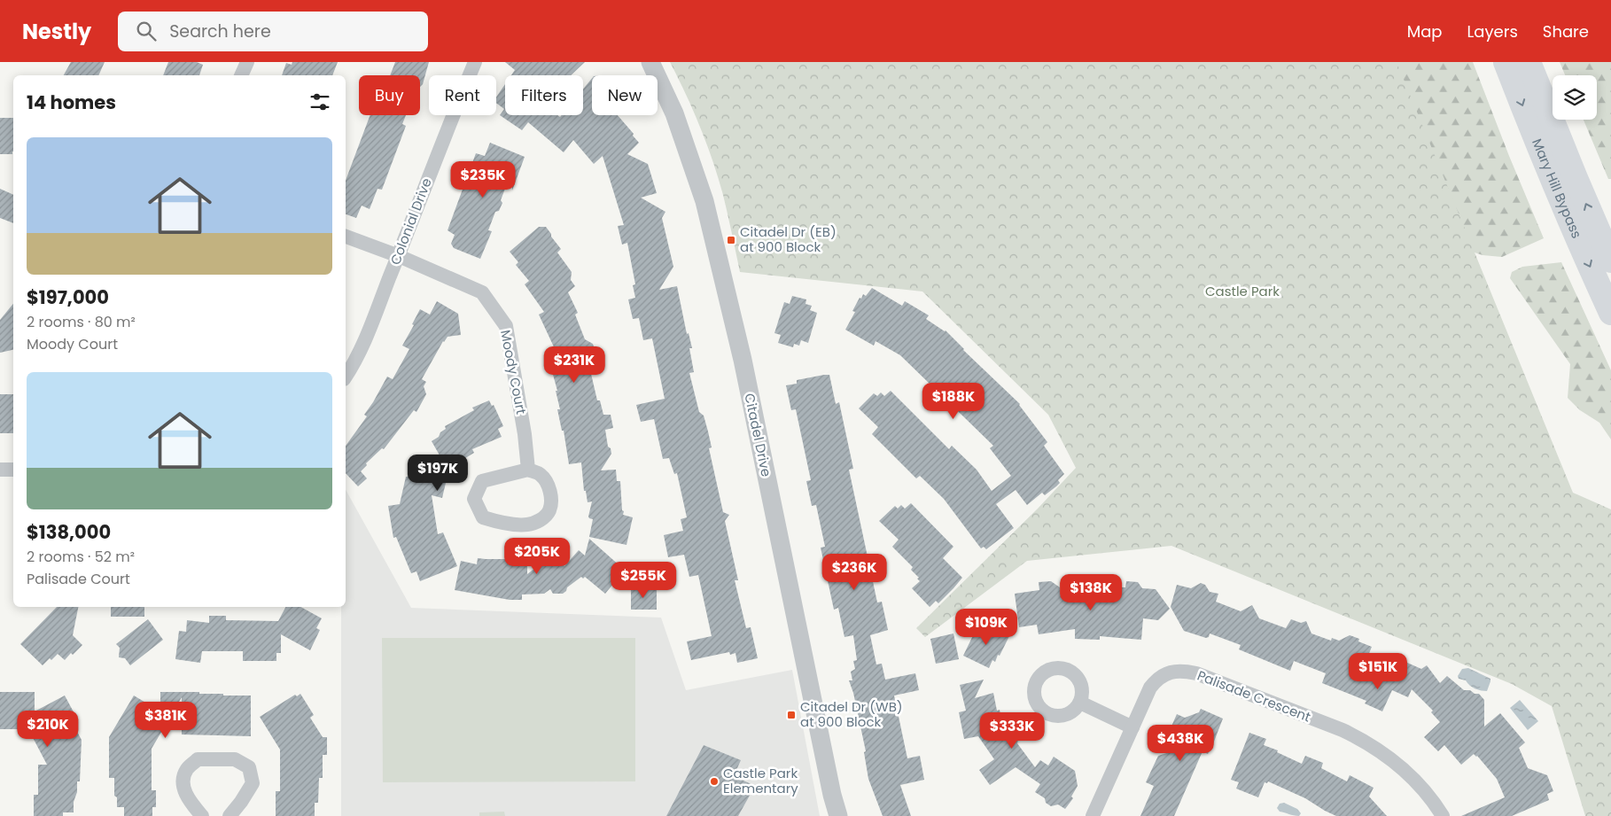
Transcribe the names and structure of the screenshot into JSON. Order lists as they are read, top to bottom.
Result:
{
  "streets": {
    "highway": ["Mary Hill Bypass"],
    "street": [
      "Colonial Drive",
      "Moody Court",
      "Citadel Drive",
      "Palisade Crescent"
    ]
  },
  "crossings": [
    ["Colonial Drive", "Moody Court"]
  ],
  "parks": ["Castle Park"],
  "places": {
    "transit": ["Citadel Dr (EB) at 900 Block", "Citadel Dr (WB) at 900 Block"],
    "other": ["Castle Park Elementary"]
  },
  "page": {
    "header": "Nestly",
    "search": "Search here",
    "nav": ["Map", "Layers", "Share"],
    "chip": [
      "Buy",
      "Rent",
      "Filters",
      "New"
    ],
    "heading": "14 homes",
    "list": [
      {
        "name": "$197,000",
        "note": "2 rooms · 80 m² · Moody Court"
      },
      {
        "name": "$138,000",
        "note": "2 rooms · 52 m² · Palisade Court"
      }
    ],
    "price": [
      "$235K",
      "$231K",
      "$188K",
      "$197K",
      "$205K",
      "$236K",
      "$255K",
      "$138K",
      "$109K",
      "$151K",
      "$381K",
      "$210K",
      "$333K",
      "$438K"
    ]
  }
}
